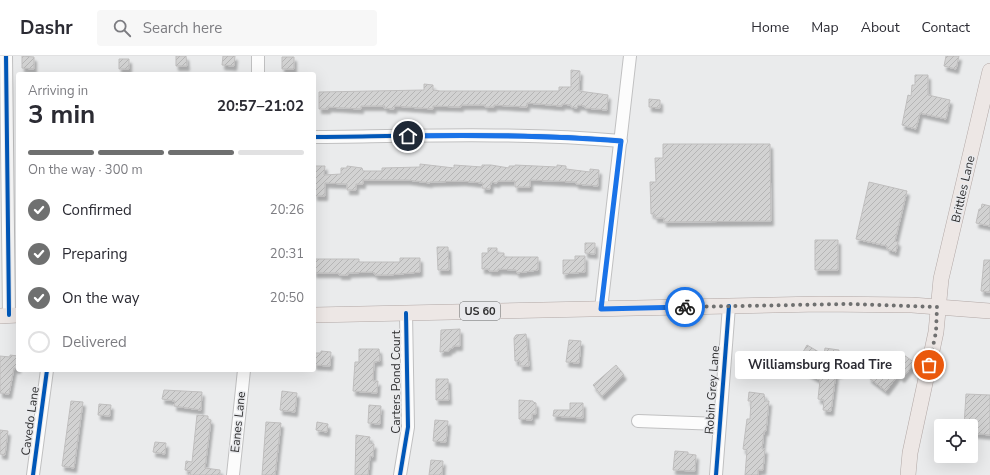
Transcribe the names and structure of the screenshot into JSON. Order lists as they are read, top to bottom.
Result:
{
  "streets": {
    "main road": ["Brittles Lane", "US 60"],
    "street": [
      "Carters Pond Court",
      "Robin Grey Lane",
      "Cavedo Lane",
      "Eanes Lane"
    ]
  },
  "crossings": [
    ["Brittles Lane", "US 60"],
    ["US 60", "Carters Pond Court"],
    ["US 60", "Robin Grey Lane"]
  ],
  "places": ["Williamsburg Road Tire"],
  "page": {
    "header": "Dashr",
    "search": "Search here",
    "nav": [
      "Home",
      "Map",
      "About",
      "Contact"
    ],
    "heading": ["3 min", "Arriving in", "20:57–21:02"],
    "bar": "On the way · 300 m",
    "list": [
      ["Confirmed", "20:26"],
      ["Preparing", "20:31"],
      ["On the way", "20:50"],
      "Delivered"
    ],
    "bubble": "Williamsburg Road Tire"
  }
}
